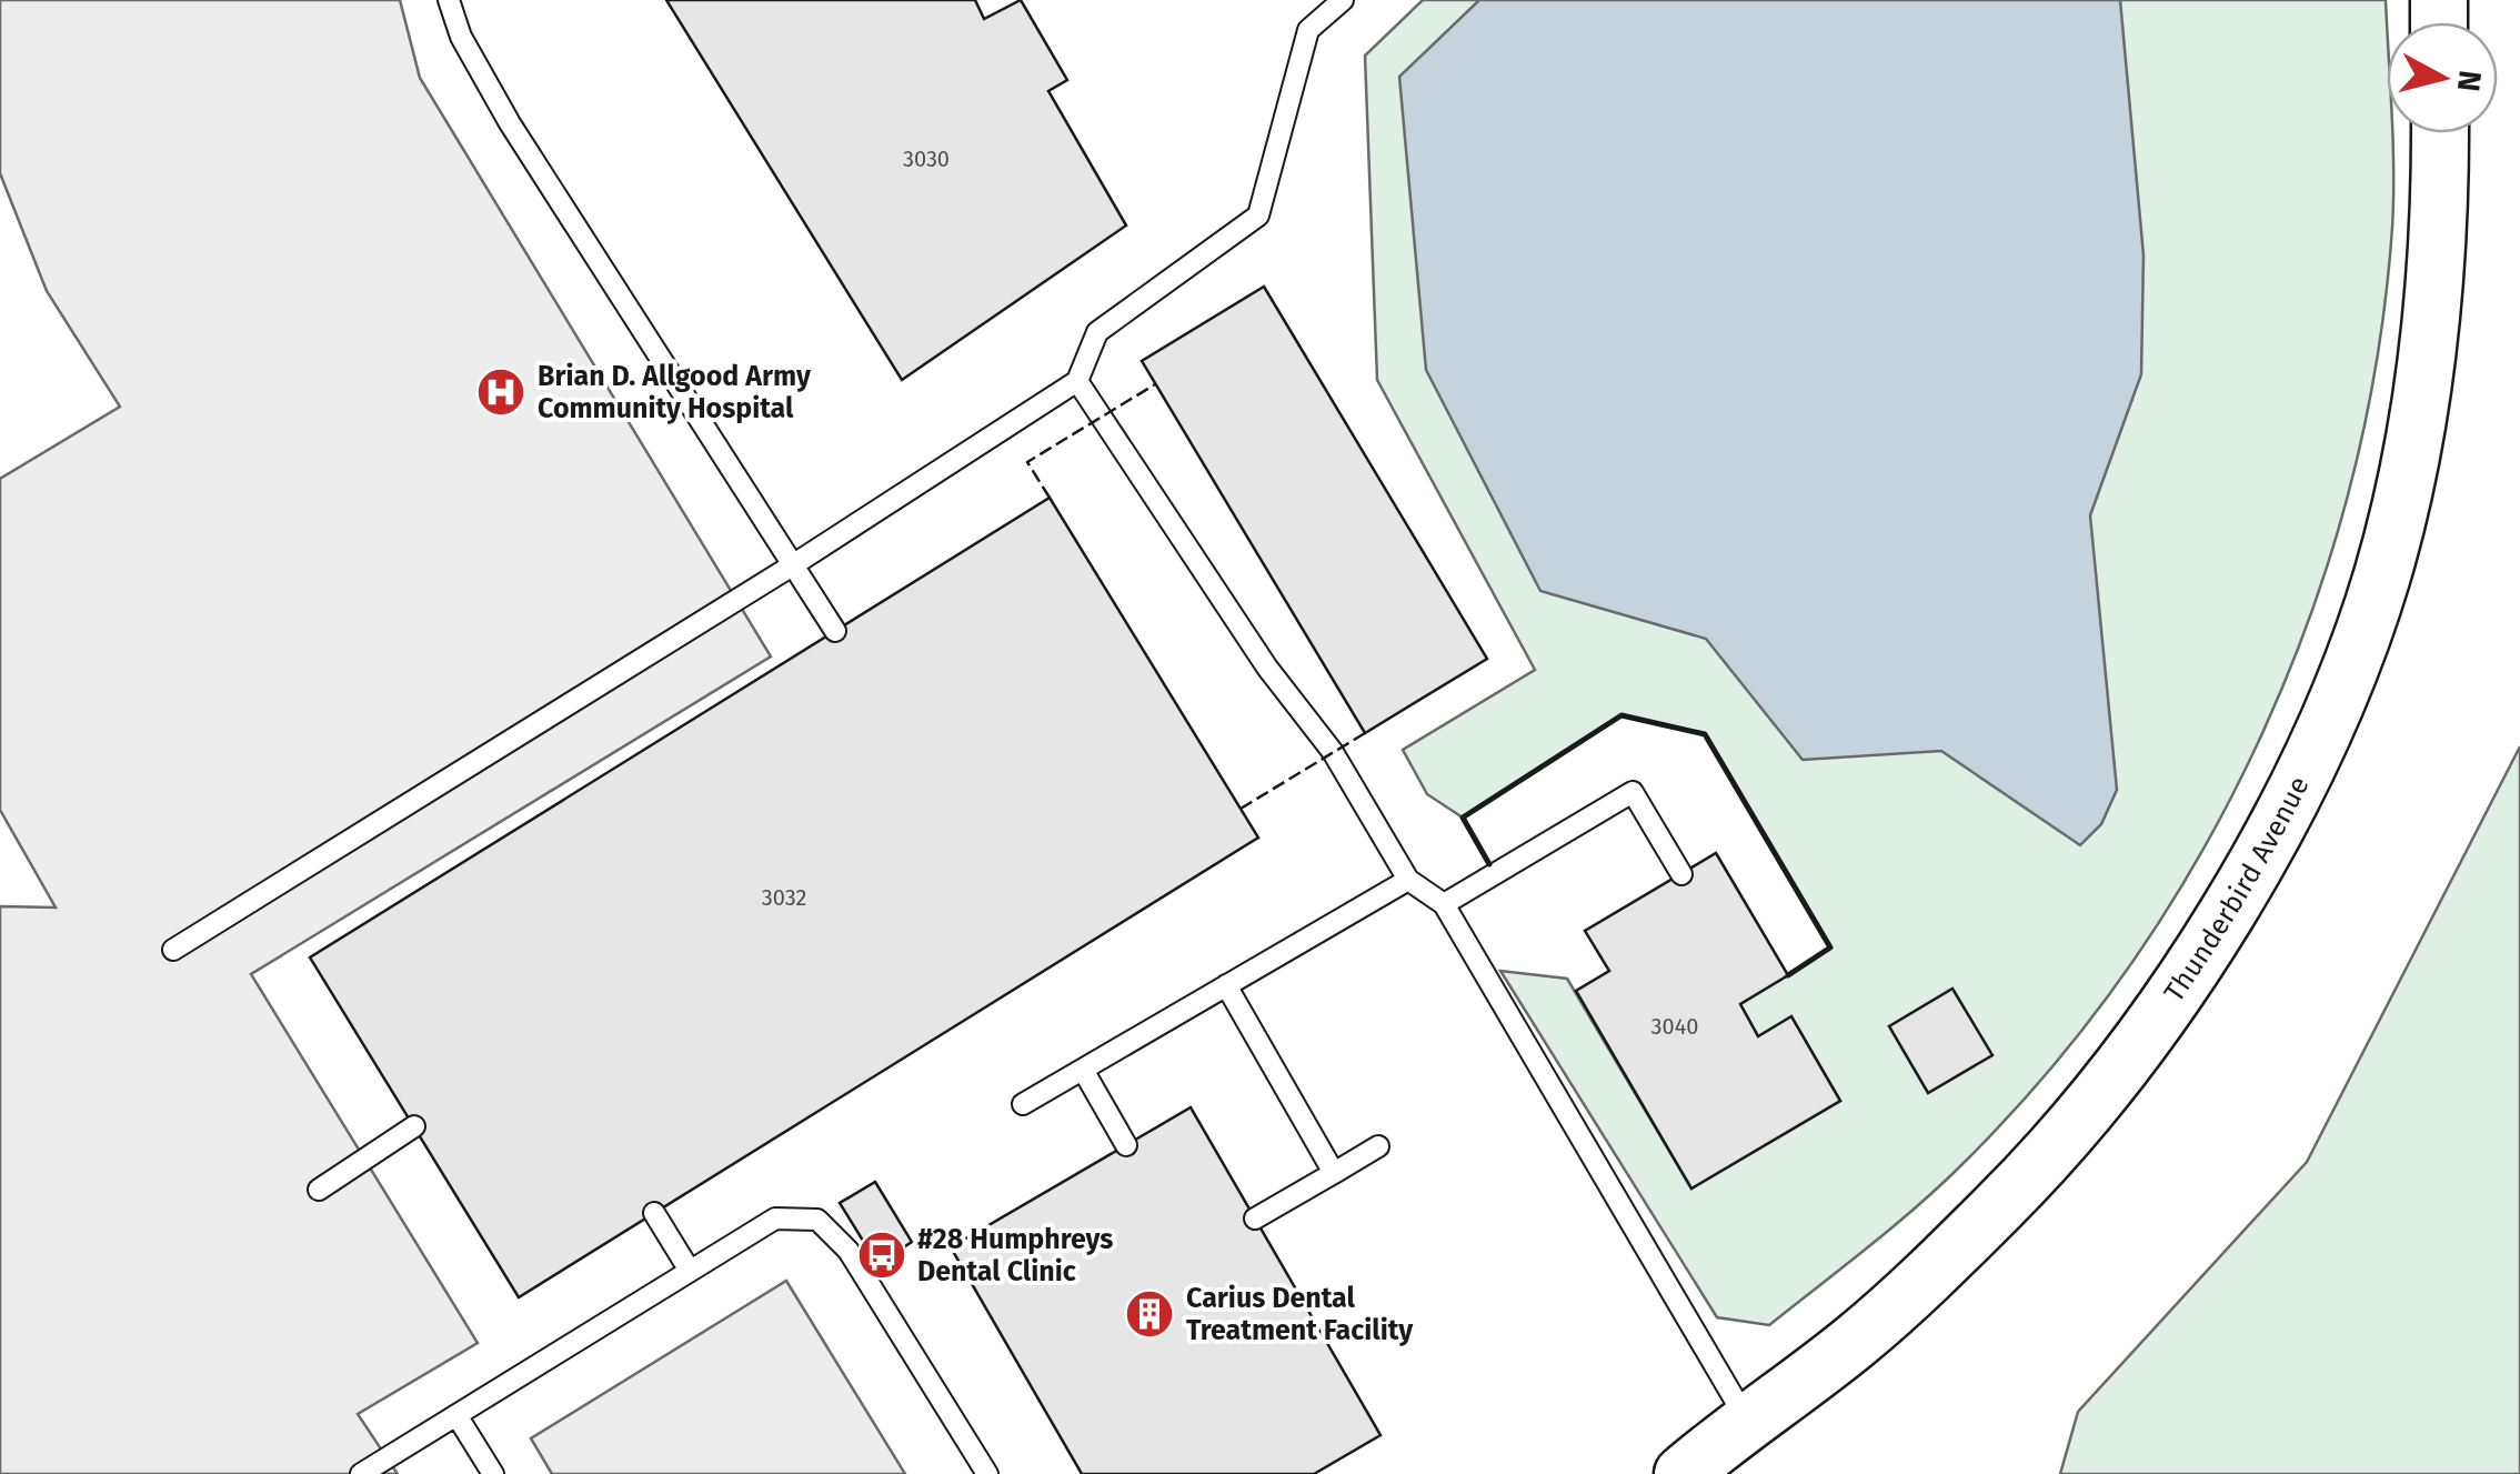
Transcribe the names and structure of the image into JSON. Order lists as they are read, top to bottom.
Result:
{
  "streets": {
    "main road": ["Thunderbird Avenue"]
  },
  "places": {
    "hospital": ["Brian D. Allgood Army Community Hospital"],
    "bus stop": ["#28 Humphreys Dental Clinic"],
    "building": ["Carius Dental Treatment Facility"]
  },
  "house_numbers": ["3030", "3032", "3040"],
  "north": "right"
}
